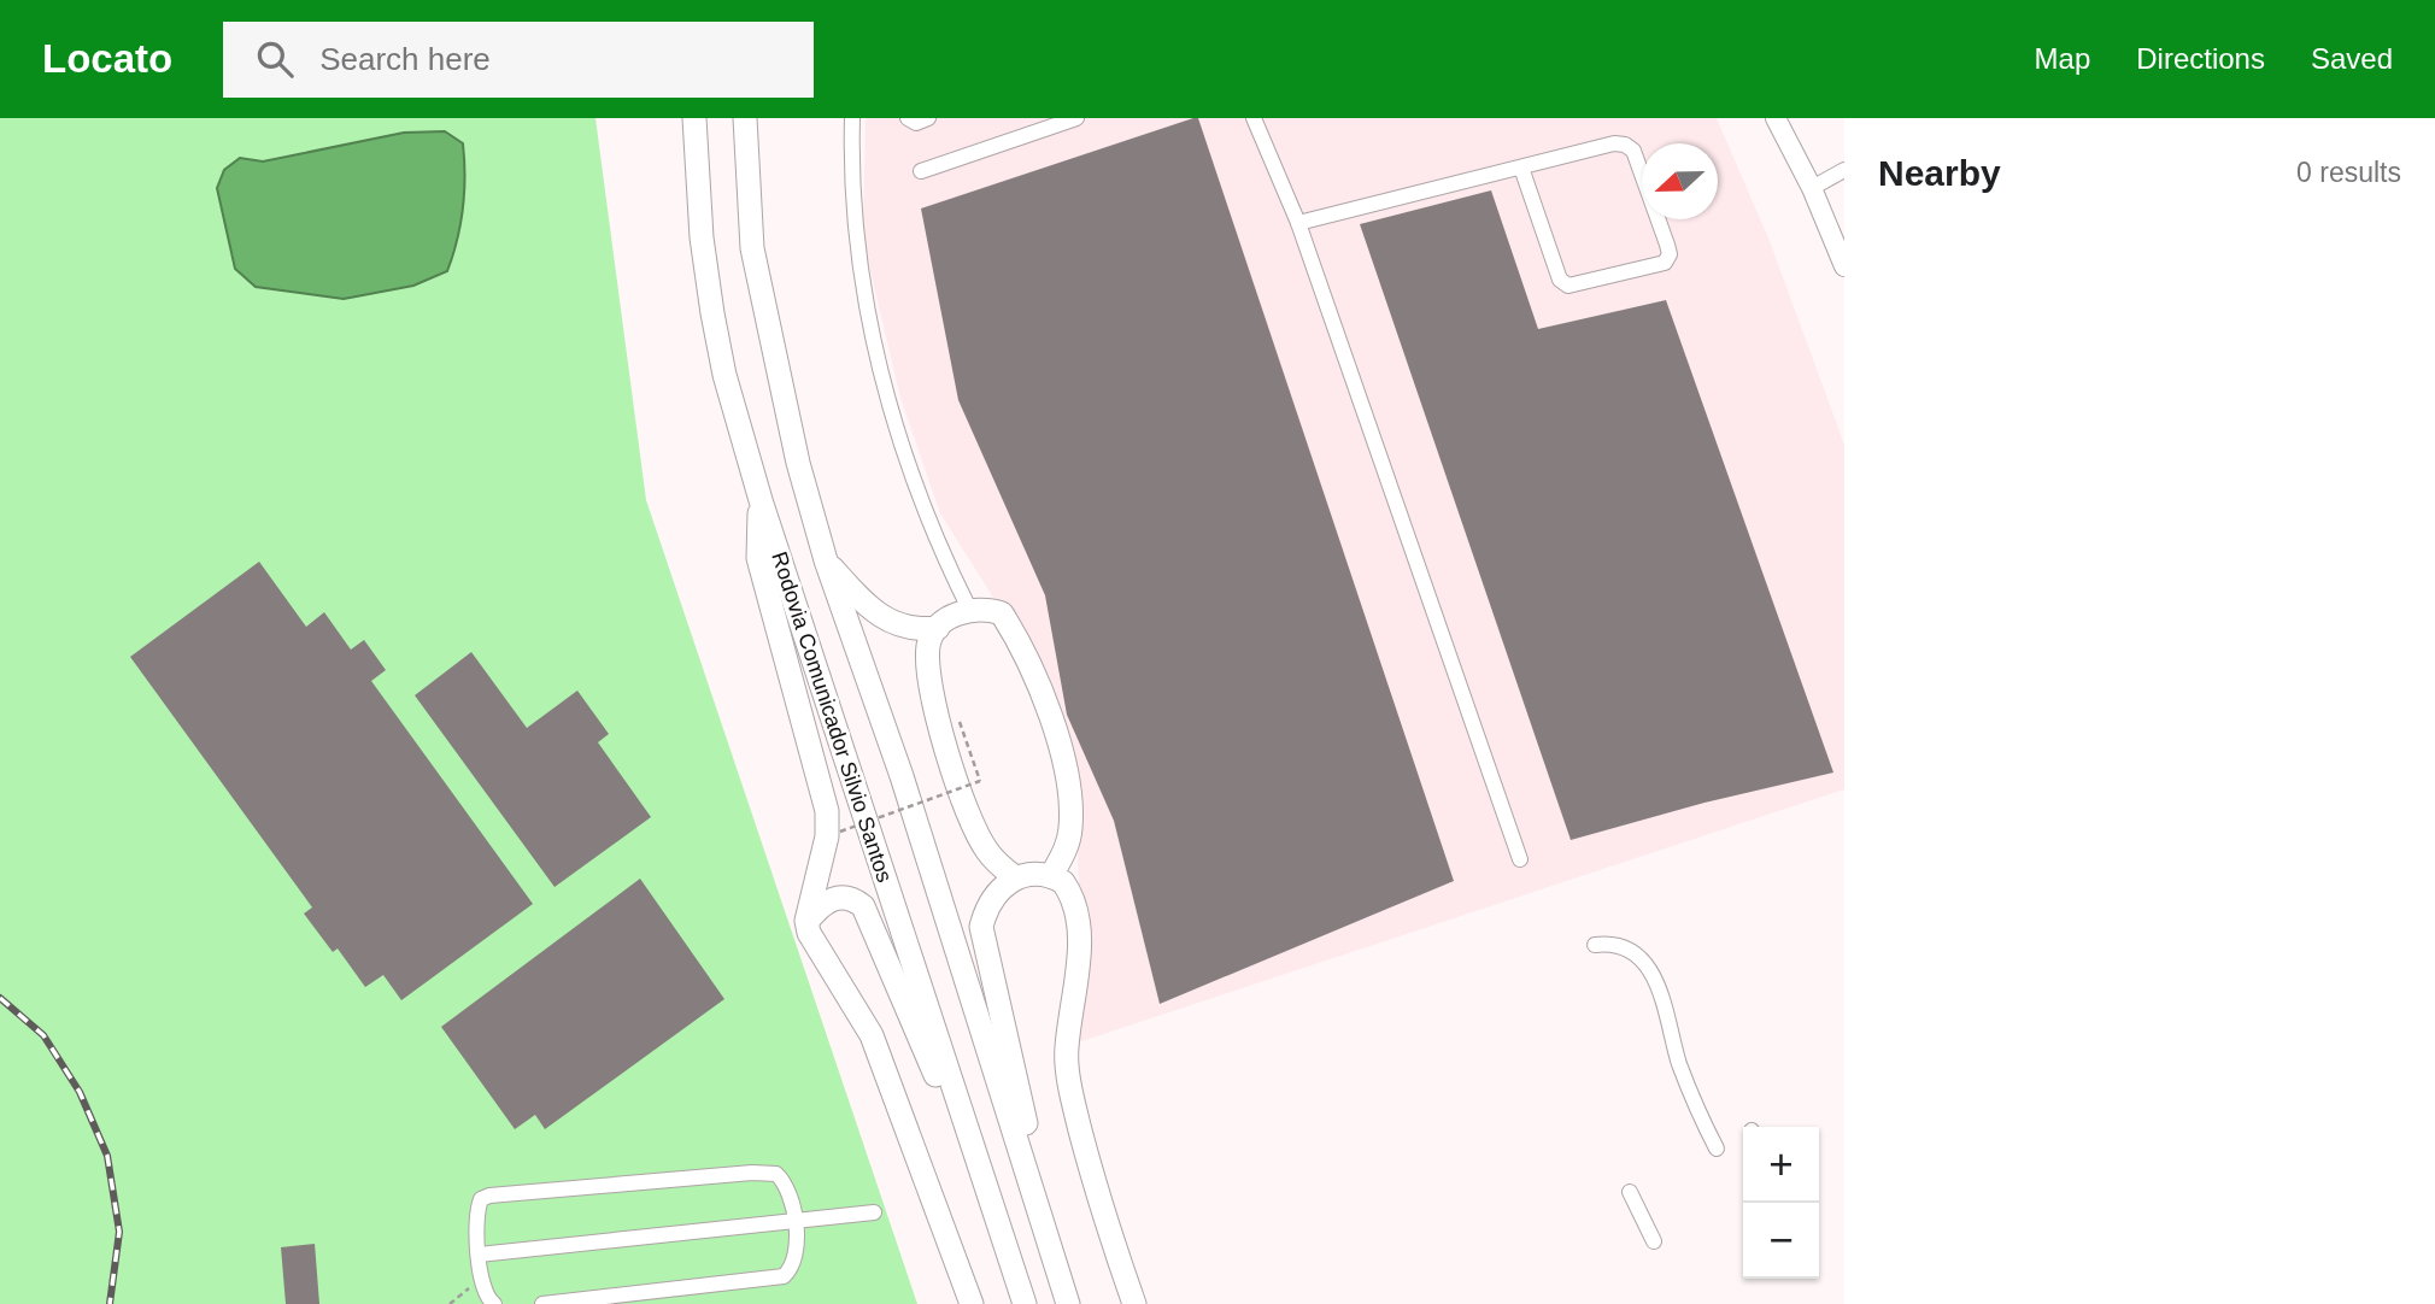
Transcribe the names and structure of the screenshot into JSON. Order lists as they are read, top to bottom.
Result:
{
  "streets": {
    "highway": ["Rodovia Comunicador Silvio Santos"]
  },
  "north": "left",
  "page": {
    "header": "Locato",
    "search": "Search here",
    "nav": ["Map", "Directions", "Saved"],
    "heading": ["Nearby", "0 results"],
    "map_buttons": ["+", "−"]
  }
}
